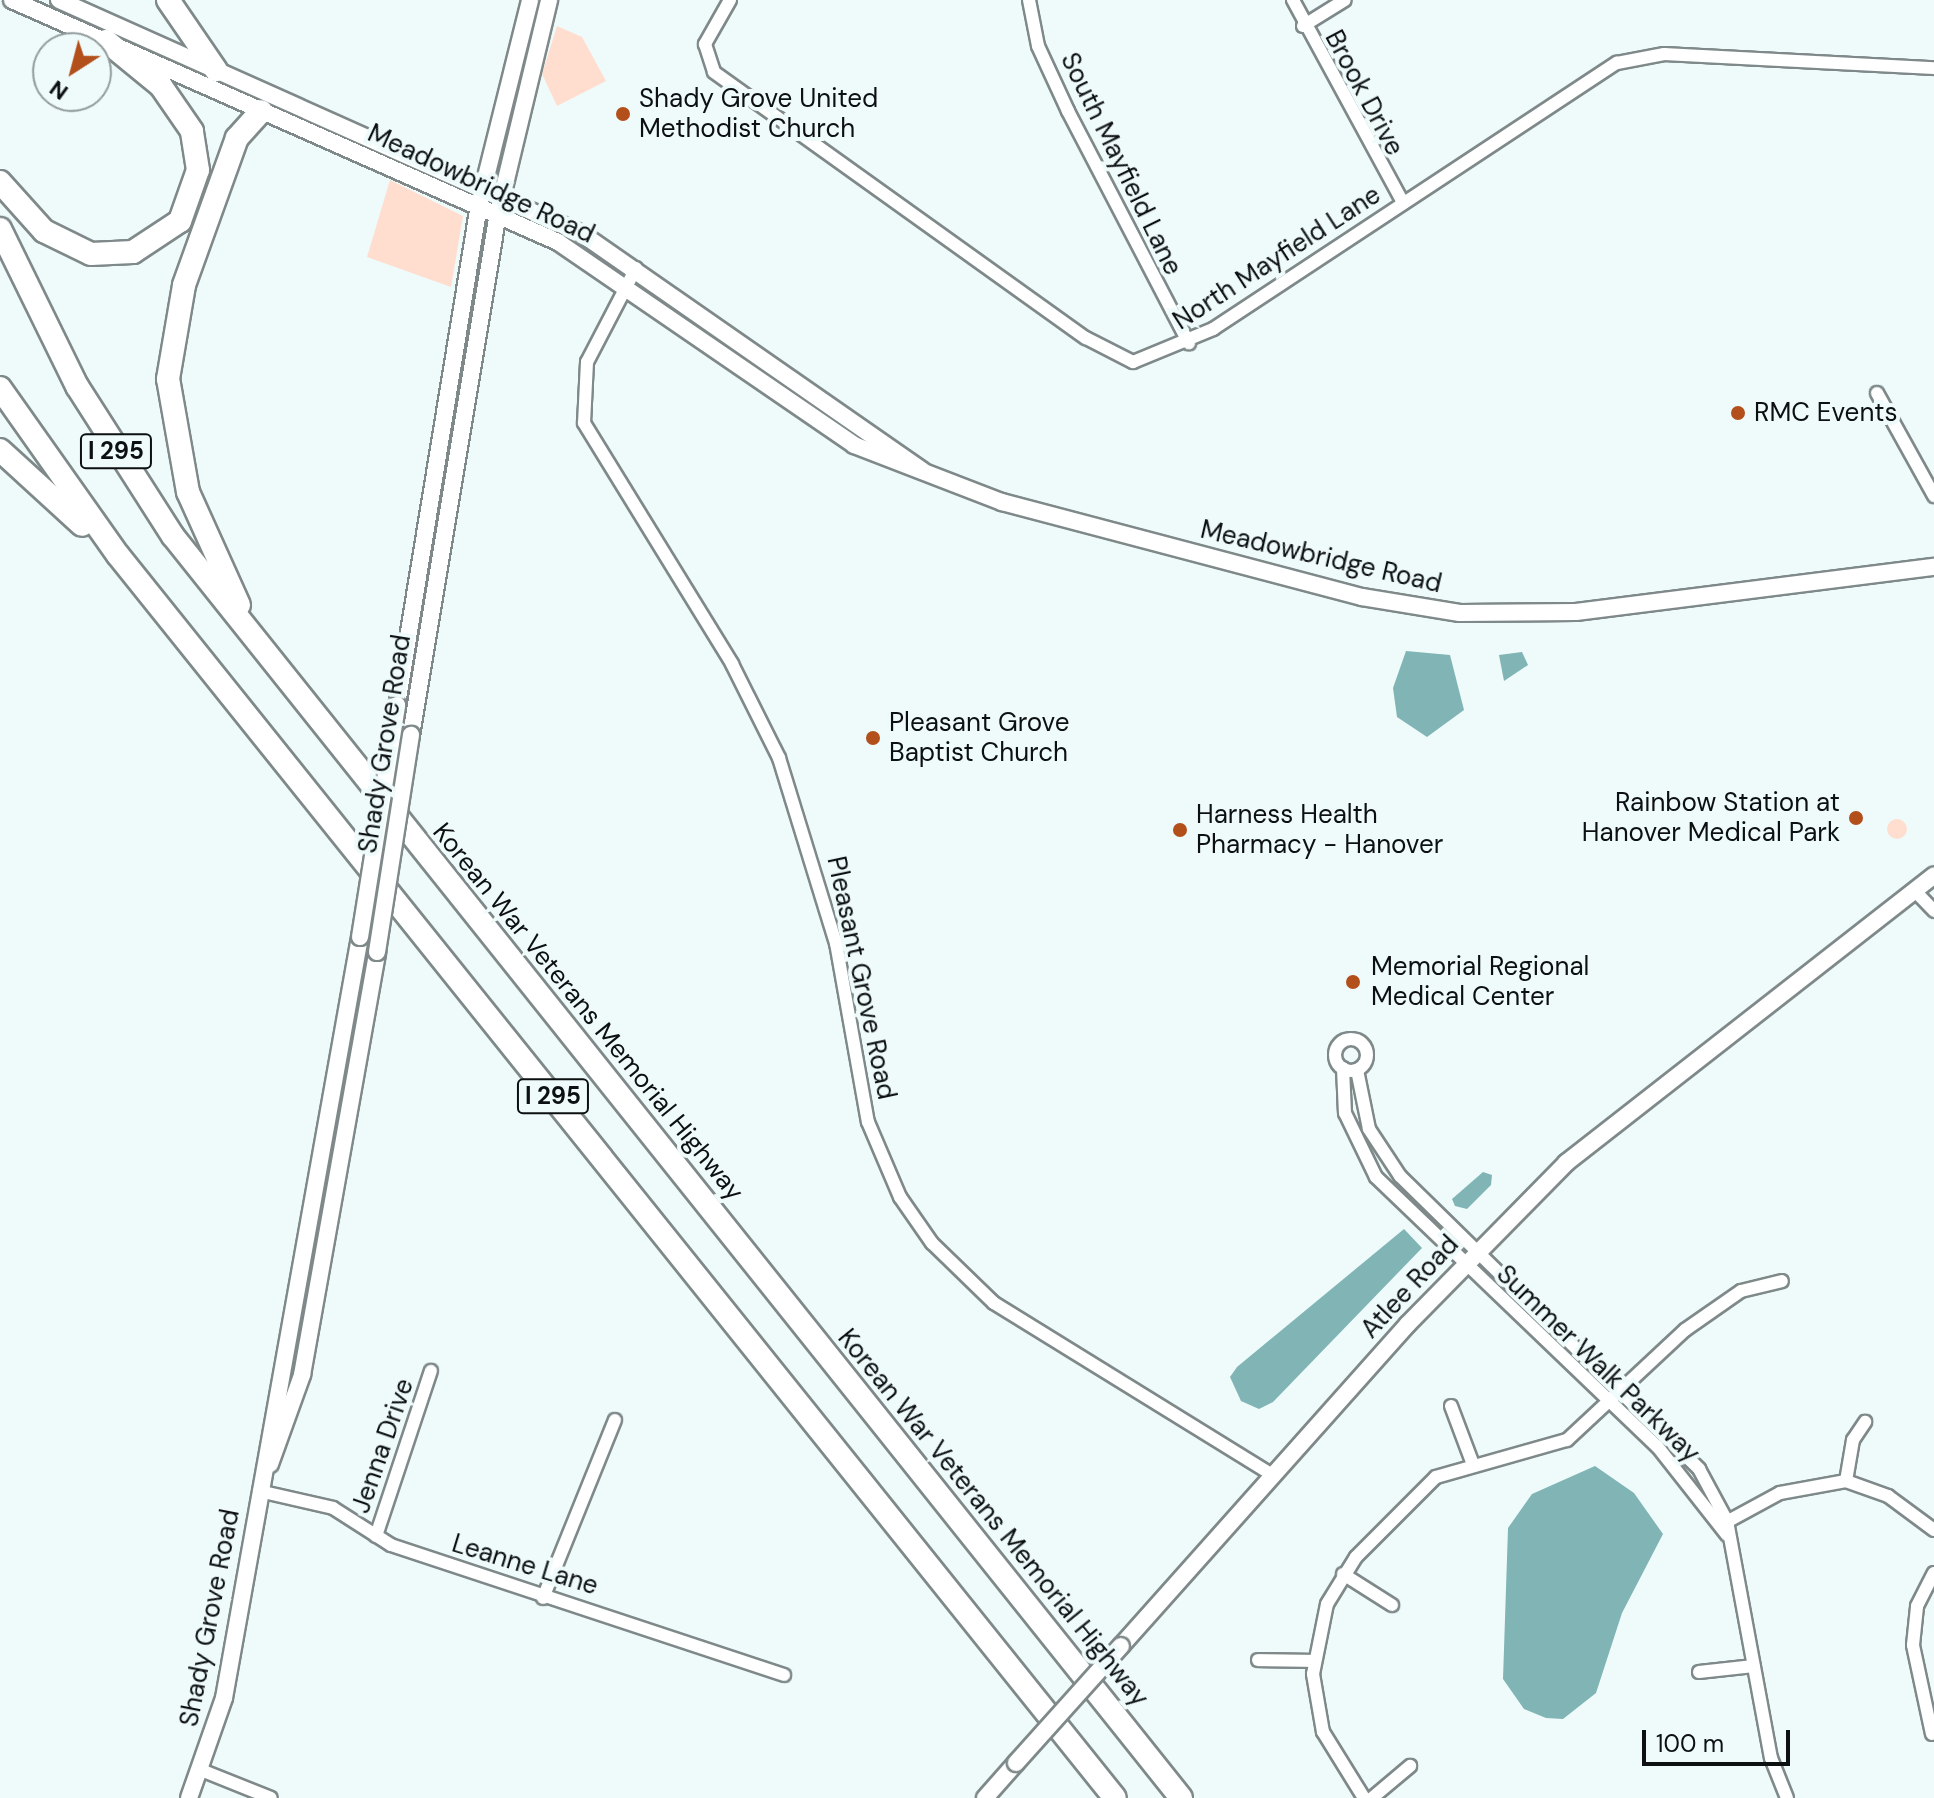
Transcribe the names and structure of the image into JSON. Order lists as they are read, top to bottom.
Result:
{
  "streets": {
    "highway": ["I 295", "Korean War Veterans Memorial Highway"],
    "main road": ["Meadowbridge Road", "Shady Grove Road", "Atlee Road"],
    "street": [
      "Brook Drive",
      "South Mayfield Lane",
      "North Mayfield Lane",
      "Pleasant Grove Road",
      "Summer Walk Parkway",
      "Jenna Drive",
      "Leanne Lane"
    ]
  },
  "crossings": [
    ["Brook Drive", "North Mayfield Lane"],
    ["South Mayfield Lane", "North Mayfield Lane"],
    ["Meadowbridge Road", "Shady Grove Road"],
    ["Meadowbridge Road", "Pleasant Grove Road"],
    ["Shady Grove Road", "Leanne Lane"],
    ["Pleasant Grove Road", "Atlee Road"],
    ["Atlee Road", "Summer Walk Parkway"],
    ["Jenna Drive", "Leanne Lane"]
  ],
  "places": [
    "Shady Grove United Methodist Church",
    "RMC Events",
    "Pleasant Grove Baptist Church",
    "Rainbow Station at Hanover Medical Park",
    "Harness Health Pharmacy - Hanover",
    "Memorial Regional Medical Center"
  ],
  "scale_bar": "100 m",
  "north": "bottom left"
}
